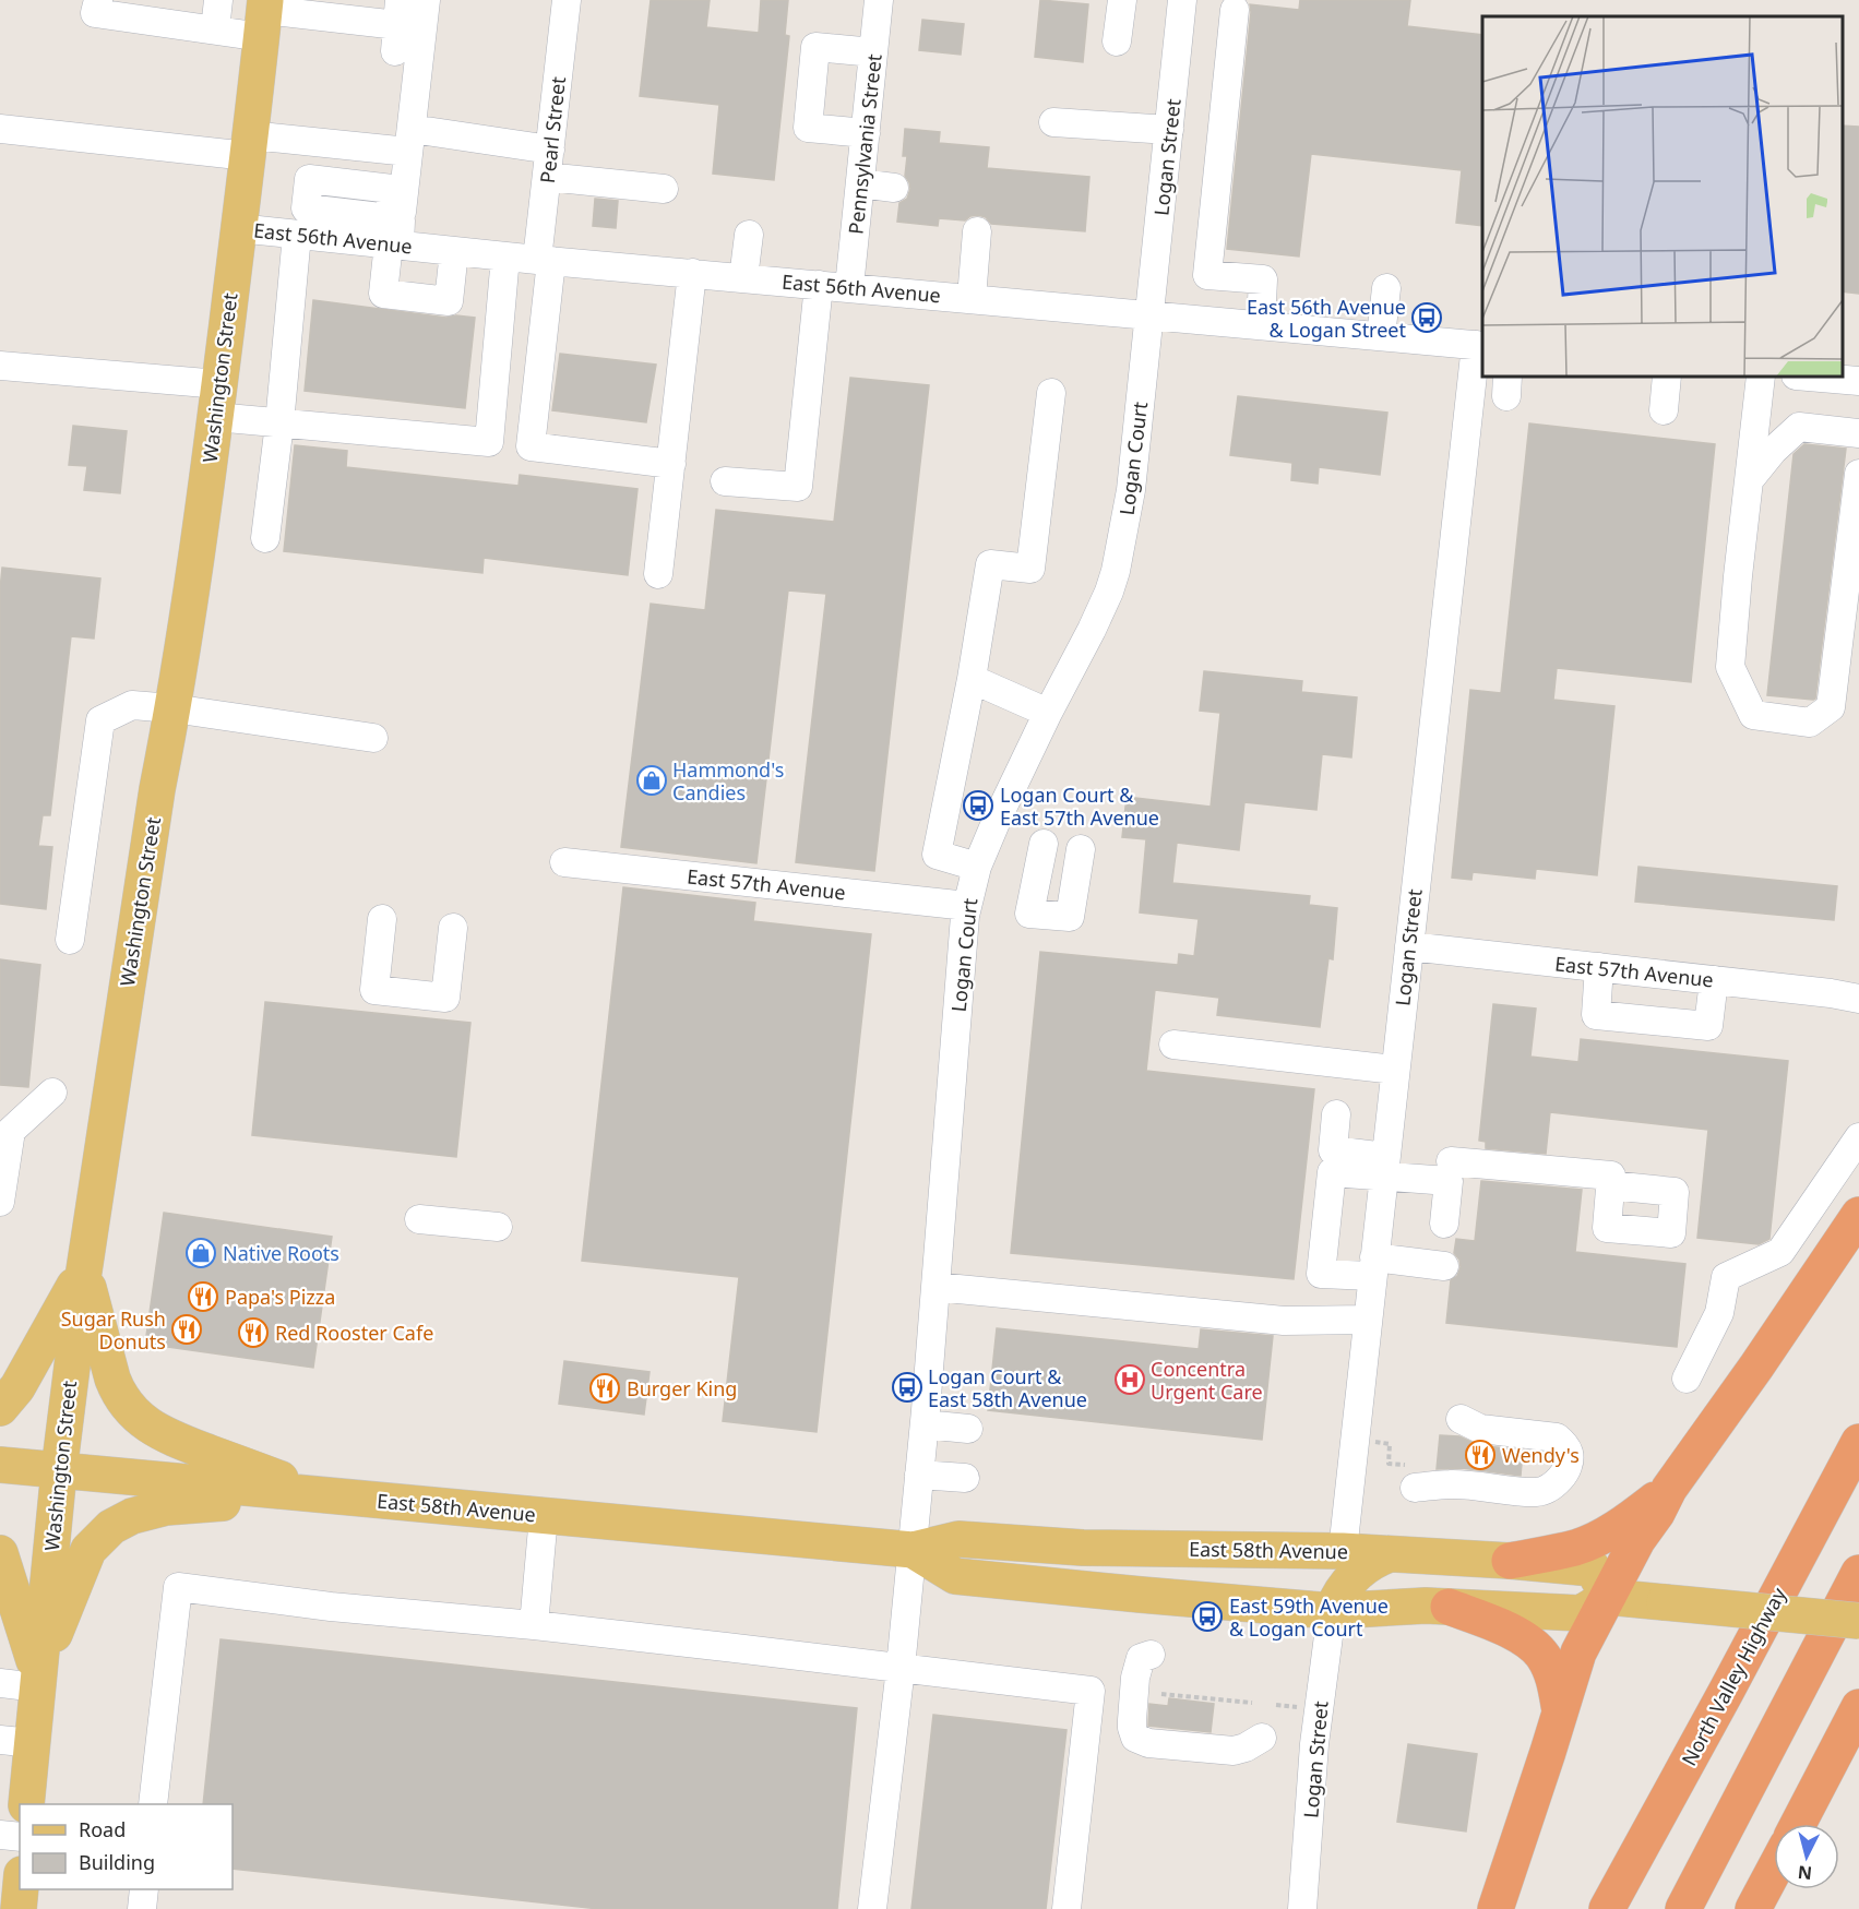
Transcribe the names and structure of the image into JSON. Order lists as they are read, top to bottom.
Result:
{
  "streets": {
    "highway": ["North Valley Highway"],
    "main road": ["Washington Street", "East 58th Avenue"],
    "street": [
      "Pearl Street",
      "Pennsylvania Street",
      "Logan Street",
      "East 56th Avenue",
      "Logan Court",
      "East 57th Avenue"
    ]
  },
  "crossings": [
    ["Pearl Street", "East 56th Avenue"],
    ["Pennsylvania Street", "East 56th Avenue"],
    ["Logan Street", "East 56th Avenue"],
    ["Logan Street", "Logan Court"],
    ["Logan Street", "East 57th Avenue"],
    ["Logan Street", "East 58th Avenue"],
    ["East 56th Avenue", "Washington Street"],
    ["East 56th Avenue", "Logan Court"],
    ["Washington Street", "East 58th Avenue"],
    ["Logan Court", "East 57th Avenue"],
    ["Logan Court", "East 58th Avenue"]
  ],
  "places": {
    "bus stop": [
      "East 56th Avenue & Logan Street",
      "Logan Court & East 57th Avenue",
      "Logan Court & East 58th Avenue",
      "East 59th Avenue & Logan Court"
    ],
    "shop": ["Hammond's Candies", "Native Roots"],
    "restaurant": [
      "Papa's Pizza",
      "Sugar Rush Donuts",
      "Red Rooster Cafe",
      "Burger King",
      "Wendy's"
    ],
    "hospital": ["Concentra Urgent Care"]
  },
  "legend": ["Road", "Building"],
  "north": "bottom"
}
